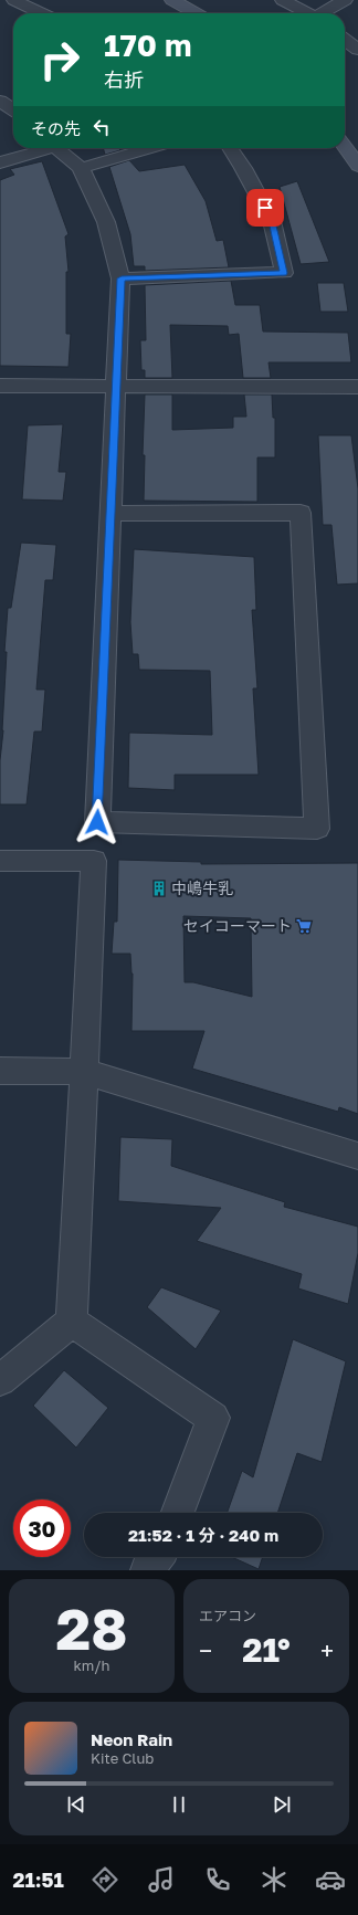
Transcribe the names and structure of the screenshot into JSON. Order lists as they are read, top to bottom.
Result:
{
  "places": {
    "building": ["中嶋牛乳"],
    "supermarket": ["セイコーマート"]
  },
  "page": {
    "turn": ["170 m", "右折"],
    "then": "その先",
    "limit": "30",
    "trip": "21:52 · 1 分 · 240 m",
    "tile": [
      ["28", "km/h"],
      "エアコン"
    ],
    "heat": ["−", "21°", "+"],
    "song": ["Neon Rain", "Kite Club"],
    "tabs": "21:51"
  }
}
